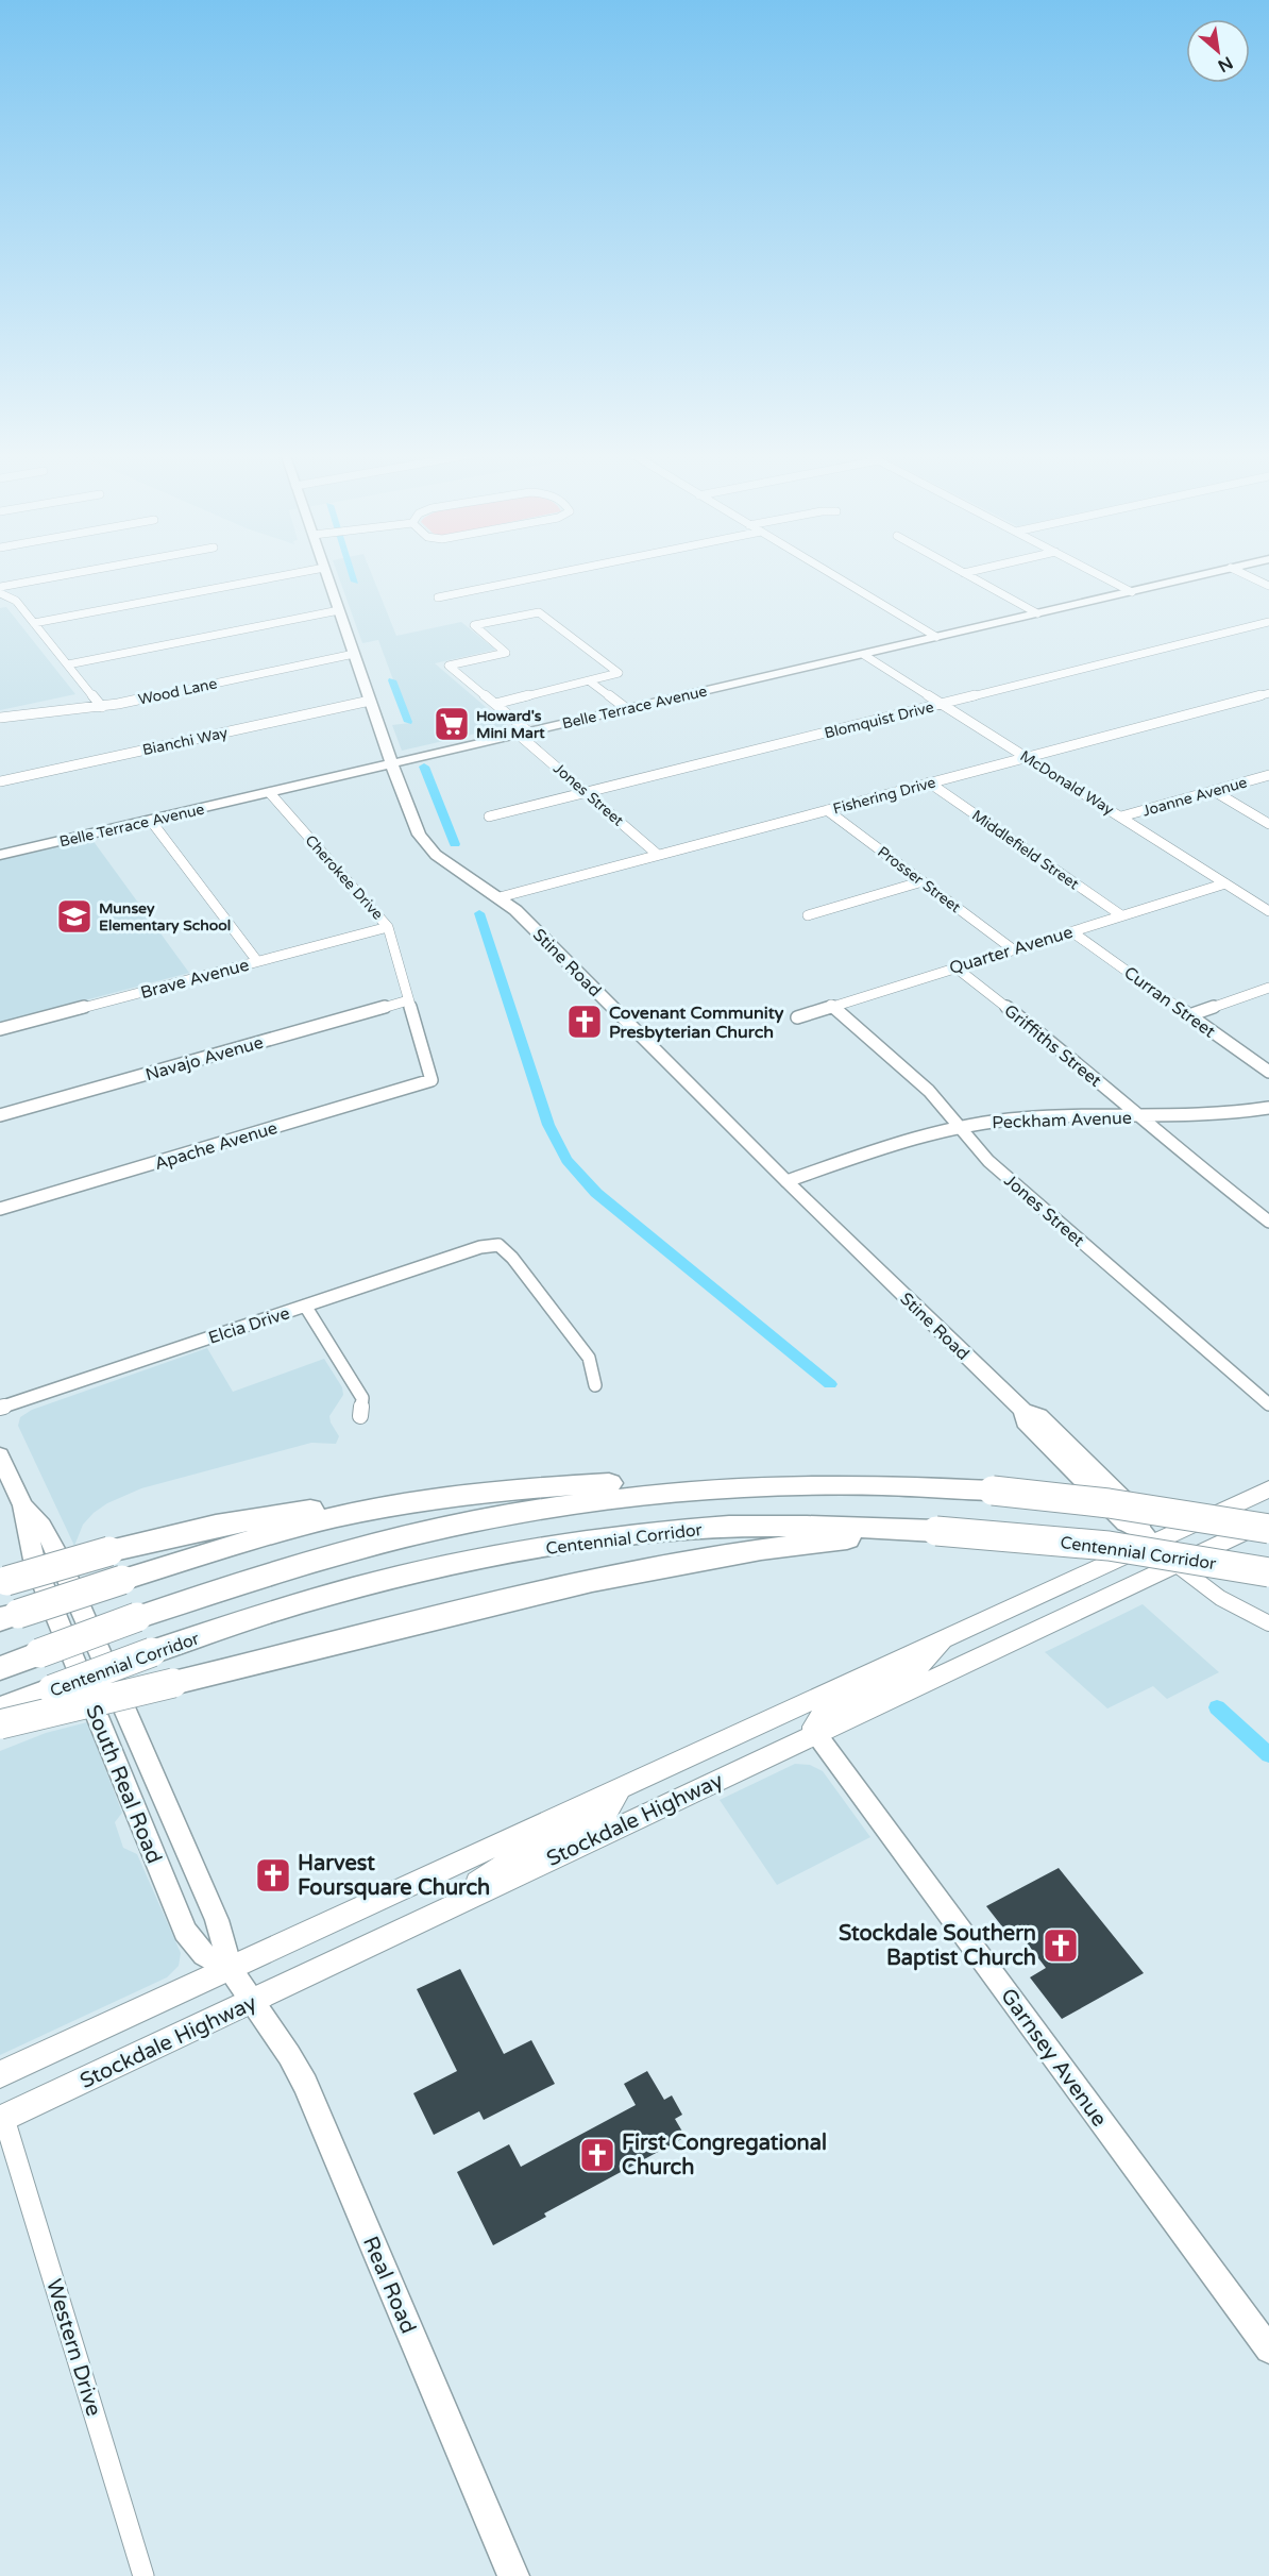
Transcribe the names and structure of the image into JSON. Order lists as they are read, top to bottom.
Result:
{
  "streets": {
    "highway": ["Centennial Corridor"],
    "main road": ["Stockdale Highway"],
    "street": [
      "Wood Lane",
      "Belle Terrace Avenue",
      "Blomquist Drive",
      "Bianchi Way",
      "McDonald Way",
      "Jones Street",
      "Fishering Drive",
      "Joanne Avenue",
      "Middlefield Street",
      "Cherokee Drive",
      "Prosser Street",
      "Quarter Avenue",
      "Stine Road",
      "Brave Avenue",
      "Curran Street",
      "Griffiths Street",
      "Navajo Avenue",
      "Peckham Avenue",
      "Apache Avenue",
      "Elcia Drive",
      "South Real Road",
      "Garnsey Avenue",
      "Real Road",
      "Western Drive"
    ]
  },
  "crossings": [
    ["Wood Lane", "Stine Road"],
    ["Belle Terrace Avenue", "McDonald Way"],
    ["Belle Terrace Avenue", "Jones Street"],
    ["Belle Terrace Avenue", "Cherokee Drive"],
    ["Belle Terrace Avenue", "Stine Road"],
    ["Blomquist Drive", "McDonald Way"],
    ["Blomquist Drive", "Jones Street"],
    ["Bianchi Way", "Stine Road"],
    ["McDonald Way", "Fishering Drive"],
    ["McDonald Way", "Joanne Avenue"],
    ["McDonald Way", "Quarter Avenue"],
    ["Jones Street", "Fishering Drive"],
    ["Jones Street", "Quarter Avenue"],
    ["Jones Street", "Peckham Avenue"],
    ["Fishering Drive", "Middlefield Street"],
    ["Fishering Drive", "Prosser Street"],
    ["Fishering Drive", "Stine Road"],
    ["Middlefield Street", "Quarter Avenue"],
    ["Cherokee Drive", "Brave Avenue"],
    ["Cherokee Drive", "Navajo Avenue"],
    ["Cherokee Drive", "Apache Avenue"],
    ["Prosser Street", "Quarter Avenue"],
    ["Quarter Avenue", "Curran Street"],
    ["Quarter Avenue", "Griffiths Street"],
    ["Stine Road", "Peckham Avenue"],
    ["Stine Road", "Stockdale Highway"],
    ["Griffiths Street", "Peckham Avenue"],
    ["South Real Road", "Stockdale Highway"],
    ["South Real Road", "Real Road"],
    ["Stockdale Highway", "Garnsey Avenue"],
    ["Stockdale Highway", "Real Road"],
    ["Stockdale Highway", "Western Drive"]
  ],
  "places": {
    "supermarket": ["Howard's Mini Mart"],
    "school or university": ["Munsey Elementary School"],
    "church": [
      "Covenant Community Presbyterian Church",
      "Harvest Foursquare Church",
      "Stockdale Southern Baptist Church",
      "First Congregational Church"
    ]
  },
  "north": "bottom right"
}
